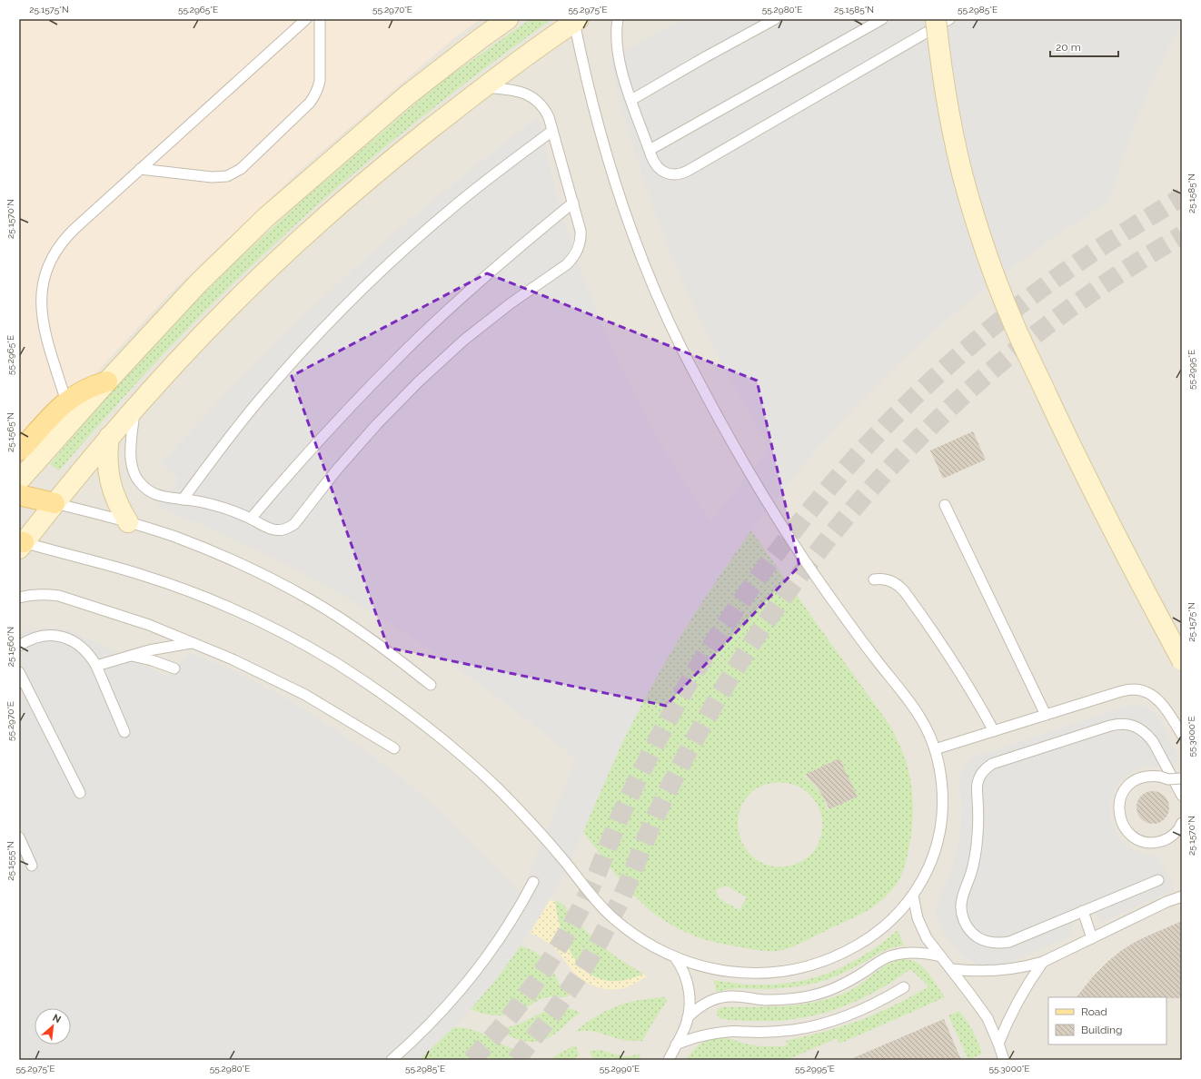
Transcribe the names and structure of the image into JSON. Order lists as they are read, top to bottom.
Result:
{
  "legend": ["Road", "Building"],
  "scale_bar": "20 m",
  "north": "top right",
  "coordinates": [
    "25.1575°N",
    "55.2965°E",
    "55.2970°E",
    "55.2975°E",
    "55.2980°E",
    "25.1585°N",
    "55.2985°E",
    "25.1570°N",
    "55.2995°E",
    "25.1565°N",
    "25.1560°N",
    "55.3000°E",
    "25.1555°N",
    "55.2990°E"
  ]
}
